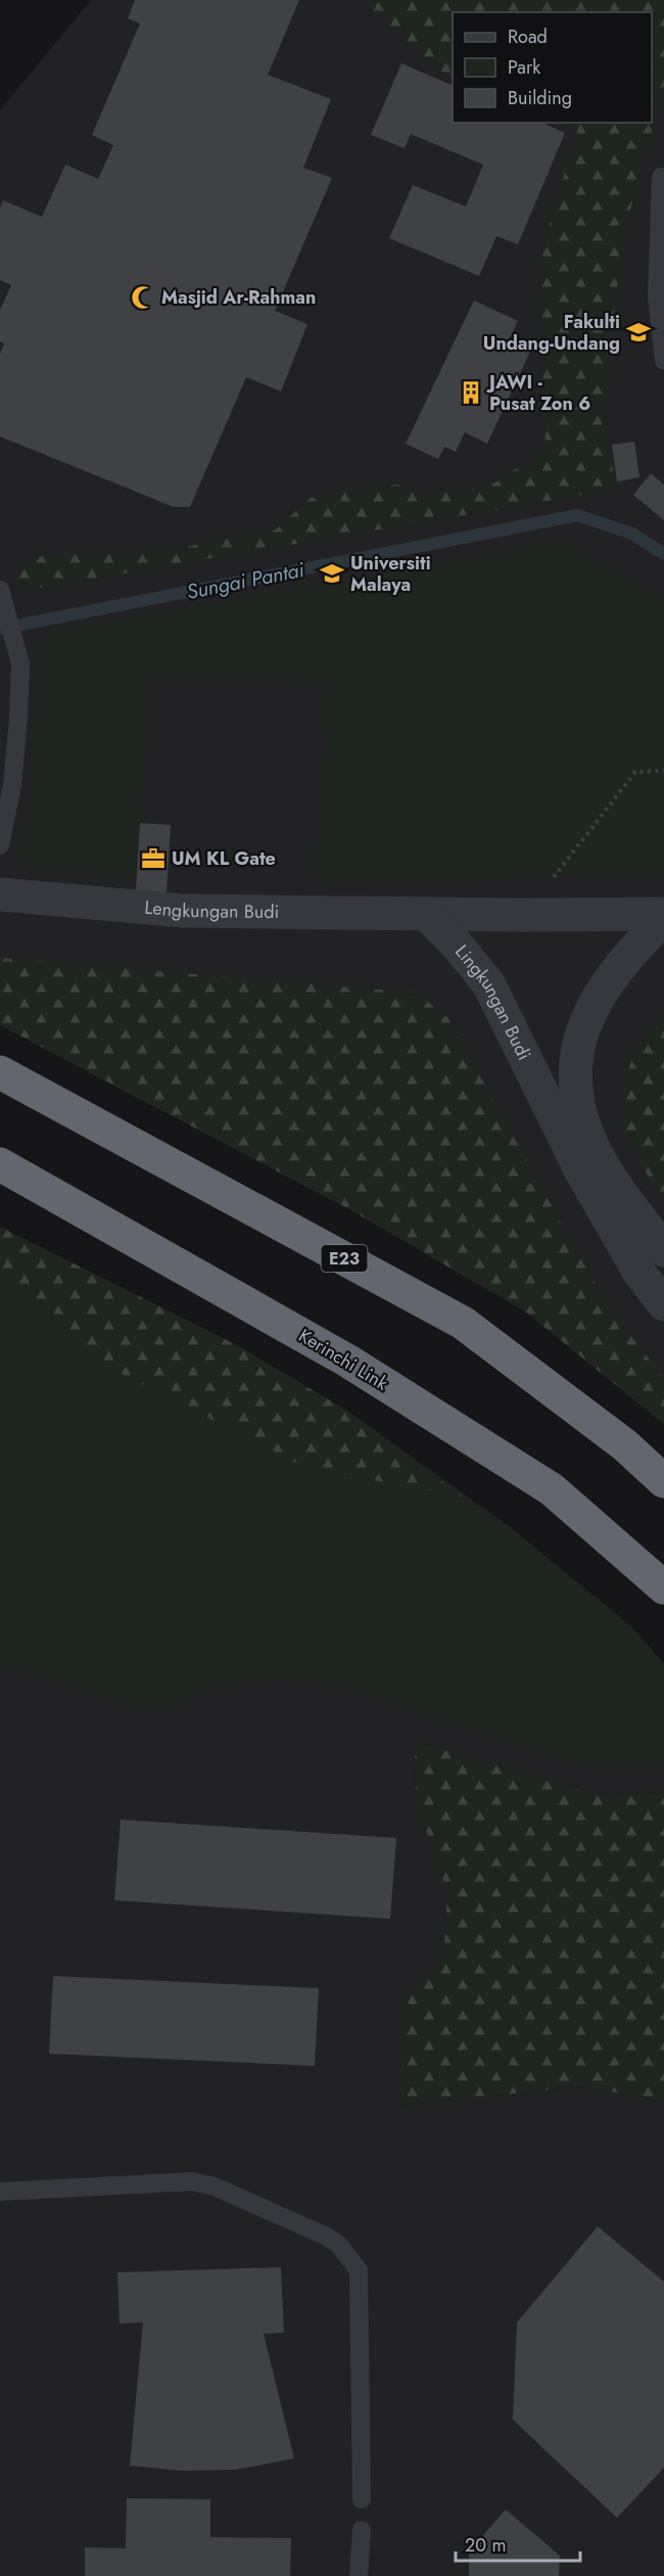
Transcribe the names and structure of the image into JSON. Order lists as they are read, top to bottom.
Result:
{
  "streets": {
    "highway": ["E23", "Kerinchi Link"],
    "street": ["Lengkungan Budi", "Lingkungan Budi"]
  },
  "crossings": [
    ["Lengkungan Budi", "Lingkungan Budi"]
  ],
  "water": ["Sungai Pantai"],
  "places": {
    "mosque": ["Masjid Ar-Rahman"],
    "school or university": ["Fakulti Undang-Undang", "Universiti Malaya"],
    "building": ["JAWI - Pusat Zon 6"],
    "office": ["UM KL Gate"]
  },
  "legend": ["Road", "Park", "Building"],
  "scale_bar": "20 m"
}
